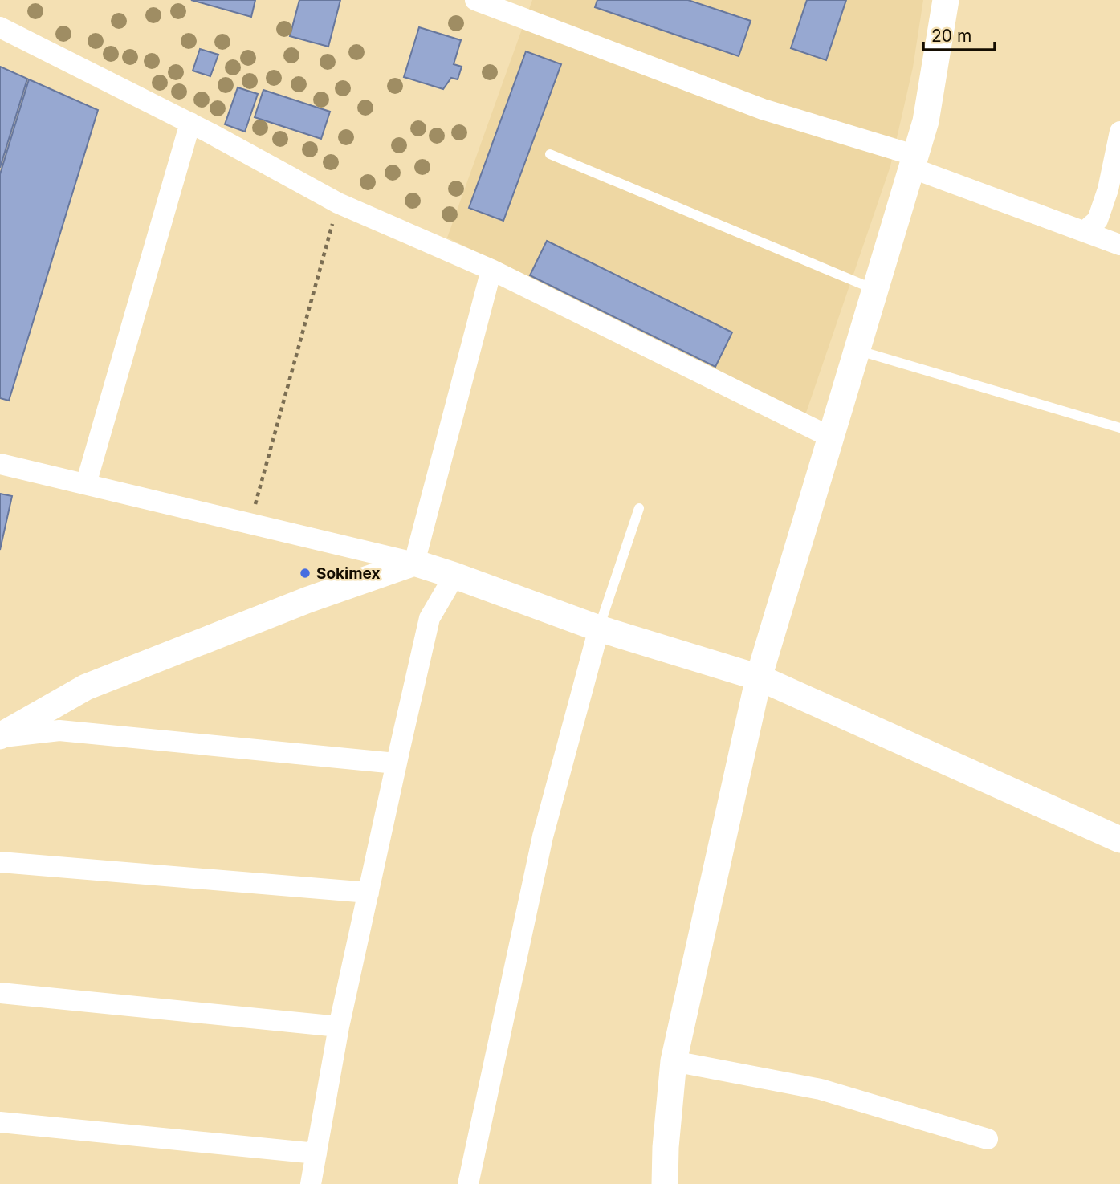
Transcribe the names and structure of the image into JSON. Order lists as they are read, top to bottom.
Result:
{
  "places": ["Sokimex"],
  "scale_bar": "20 m"
}
